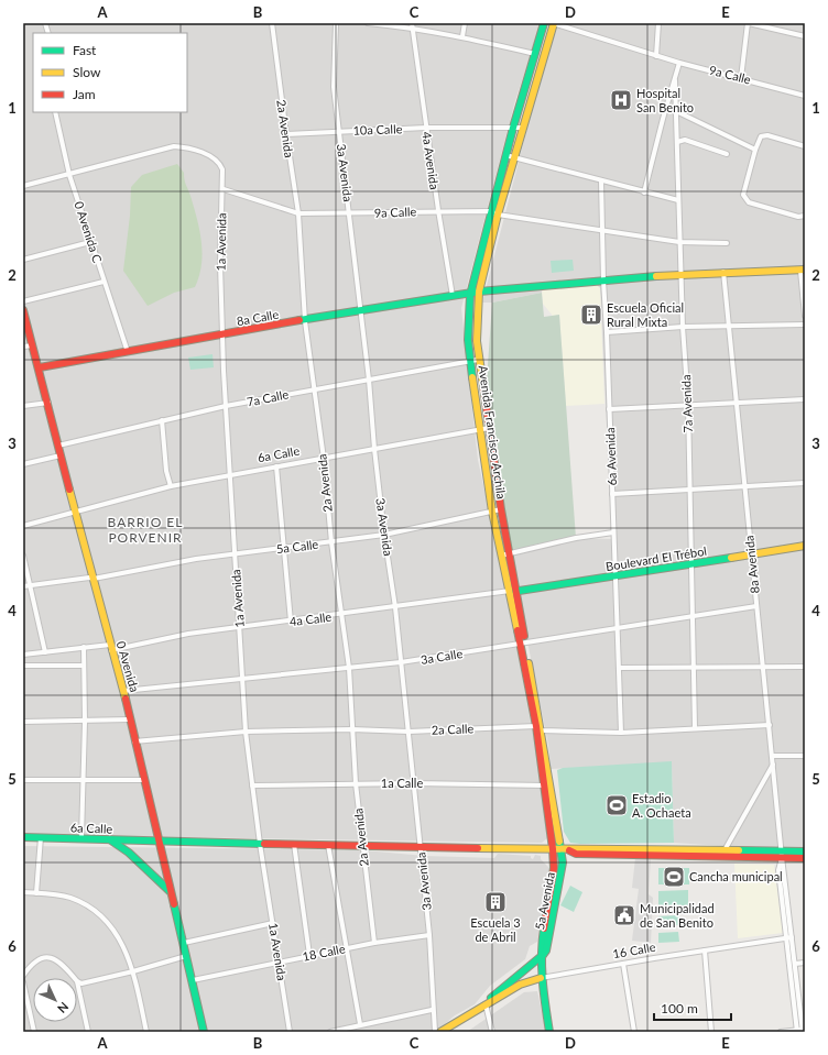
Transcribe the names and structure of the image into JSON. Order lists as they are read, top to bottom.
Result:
{
  "streets": {
    "main road": [
      "8a Calle",
      "Avenida Francisco Archila",
      "6a Calle",
      "Boulevard El Trébol",
      "0 Avenida",
      "5a Avenida",
      "16 Calle"
    ],
    "street": [
      "9a Calle",
      "2a Avenida",
      "10a Calle",
      "4a Avenida",
      "3a Avenida",
      "0 Avenida C",
      "1a Avenida",
      "7a Calle",
      "7a Avenida",
      "6a Avenida",
      "5a Calle",
      "8a Avenida",
      "4a Calle",
      "3a Calle",
      "2a Calle",
      "1a Calle",
      "18 Calle"
    ]
  },
  "crossings": [
    ["9a Calle", "2a Avenida"],
    ["9a Calle", "4a Avenida"],
    ["9a Calle", "3a Avenida"],
    ["9a Calle", "1a Avenida"],
    ["9a Calle", "7a Avenida"],
    ["9a Calle", "Avenida Francisco Archila"],
    ["9a Calle", "6a Avenida"],
    ["2a Avenida", "10a Calle"],
    ["2a Avenida", "8a Calle"],
    ["2a Avenida", "7a Calle"],
    ["2a Avenida", "6a Calle"],
    ["2a Avenida", "5a Calle"],
    ["2a Avenida", "4a Calle"],
    ["2a Avenida", "3a Calle"],
    ["2a Avenida", "2a Calle"],
    ["2a Avenida", "1a Calle"],
    ["2a Avenida", "18 Calle"],
    ["10a Calle", "4a Avenida"],
    ["10a Calle", "3a Avenida"],
    ["10a Calle", "Avenida Francisco Archila"],
    ["4a Avenida", "8a Calle"],
    ["3a Avenida", "8a Calle"],
    ["3a Avenida", "7a Calle"],
    ["3a Avenida", "6a Calle"],
    ["3a Avenida", "5a Calle"],
    ["3a Avenida", "4a Calle"],
    ["3a Avenida", "3a Calle"],
    ["3a Avenida", "2a Calle"],
    ["3a Avenida", "1a Calle"],
    ["3a Avenida", "18 Calle"],
    ["0 Avenida C", "1a Avenida"],
    ["0 Avenida C", "8a Calle"],
    ["1a Avenida", "8a Calle"],
    ["1a Avenida", "7a Calle"],
    ["1a Avenida", "6a Calle"],
    ["1a Avenida", "5a Calle"],
    ["1a Avenida", "4a Calle"],
    ["1a Avenida", "3a Calle"],
    ["1a Avenida", "2a Calle"],
    ["1a Avenida", "1a Calle"],
    ["1a Avenida", "18 Calle"],
    ["8a Calle", "7a Avenida"],
    ["8a Calle", "Avenida Francisco Archila"],
    ["8a Calle", "6a Avenida"],
    ["8a Calle", "8a Avenida"],
    ["8a Calle", "0 Avenida"],
    ["7a Calle", "Avenida Francisco Archila"],
    ["7a Calle", "0 Avenida"],
    ["7a Avenida", "Boulevard El Trébol"],
    ["7a Avenida", "3a Calle"],
    ["7a Avenida", "2a Calle"],
    ["Avenida Francisco Archila", "6a Calle"],
    ["Avenida Francisco Archila", "5a Calle"],
    ["Avenida Francisco Archila", "Boulevard El Trébol"],
    ["Avenida Francisco Archila", "4a Calle"],
    ["Avenida Francisco Archila", "3a Calle"],
    ["Avenida Francisco Archila", "2a Calle"],
    ["Avenida Francisco Archila", "1a Calle"],
    ["Avenida Francisco Archila", "5a Avenida"],
    ["6a Calle", "0 Avenida"],
    ["6a Calle", "5a Avenida"],
    ["6a Avenida", "Boulevard El Trébol"],
    ["6a Avenida", "3a Calle"],
    ["6a Avenida", "2a Calle"],
    ["5a Calle", "0 Avenida"],
    ["Boulevard El Trébol", "8a Avenida"],
    ["Boulevard El Trébol", "4a Calle"],
    ["8a Avenida", "3a Calle"],
    ["8a Avenida", "2a Calle"],
    ["8a Avenida", "16 Calle"],
    ["4a Calle", "0 Avenida"],
    ["3a Calle", "0 Avenida"],
    ["0 Avenida", "2a Calle"],
    ["0 Avenida", "18 Calle"],
    ["5a Avenida", "16 Calle"]
  ],
  "districts": ["BARRIO EL PORVENIR"],
  "places": {
    "hospital": ["Hospital San Benito"],
    "building": ["Escuela Oficial Rural Mixta", "Escuela 3 de Abril"],
    "sports": ["Estadio A. Ochaeta", "Cancha municipal"],
    "public building": ["Municipalidad de San Benito"]
  },
  "legend": ["Fast", "Slow", "Jam"],
  "scale_bar": "100 m",
  "north": "bottom right",
  "grid": {
    "columns": [
      "A",
      "B",
      "C",
      "D",
      "E"
    ],
    "rows": [
      "1",
      "2",
      "3",
      "4",
      "5",
      "6"
    ]
  }
}
